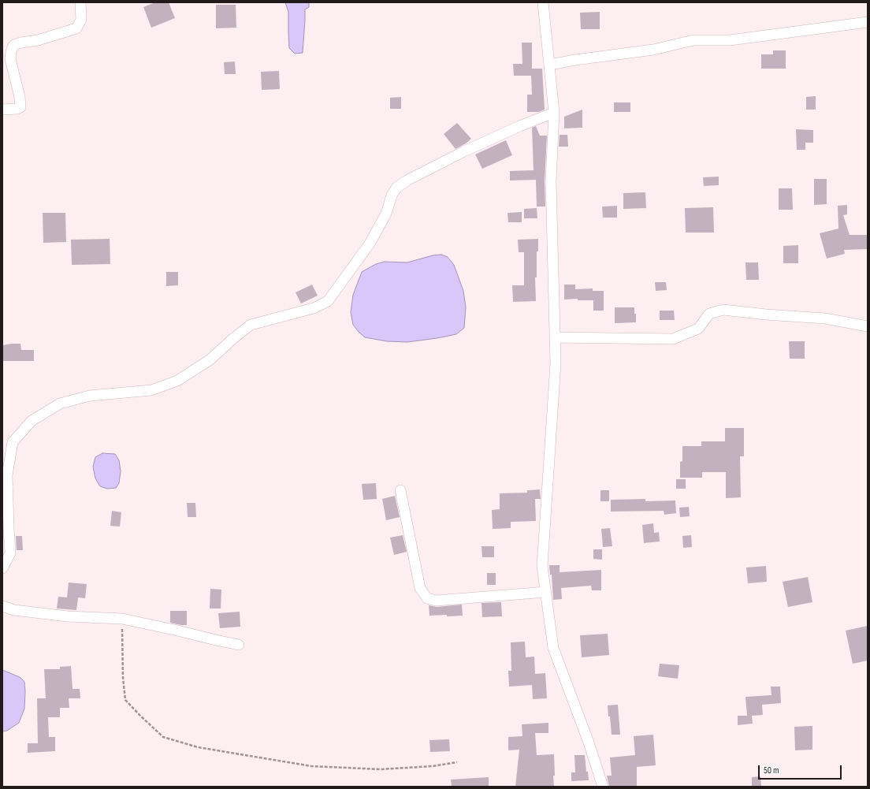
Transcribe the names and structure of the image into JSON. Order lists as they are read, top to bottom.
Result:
{
  "scale_bar": "50 m"
}
